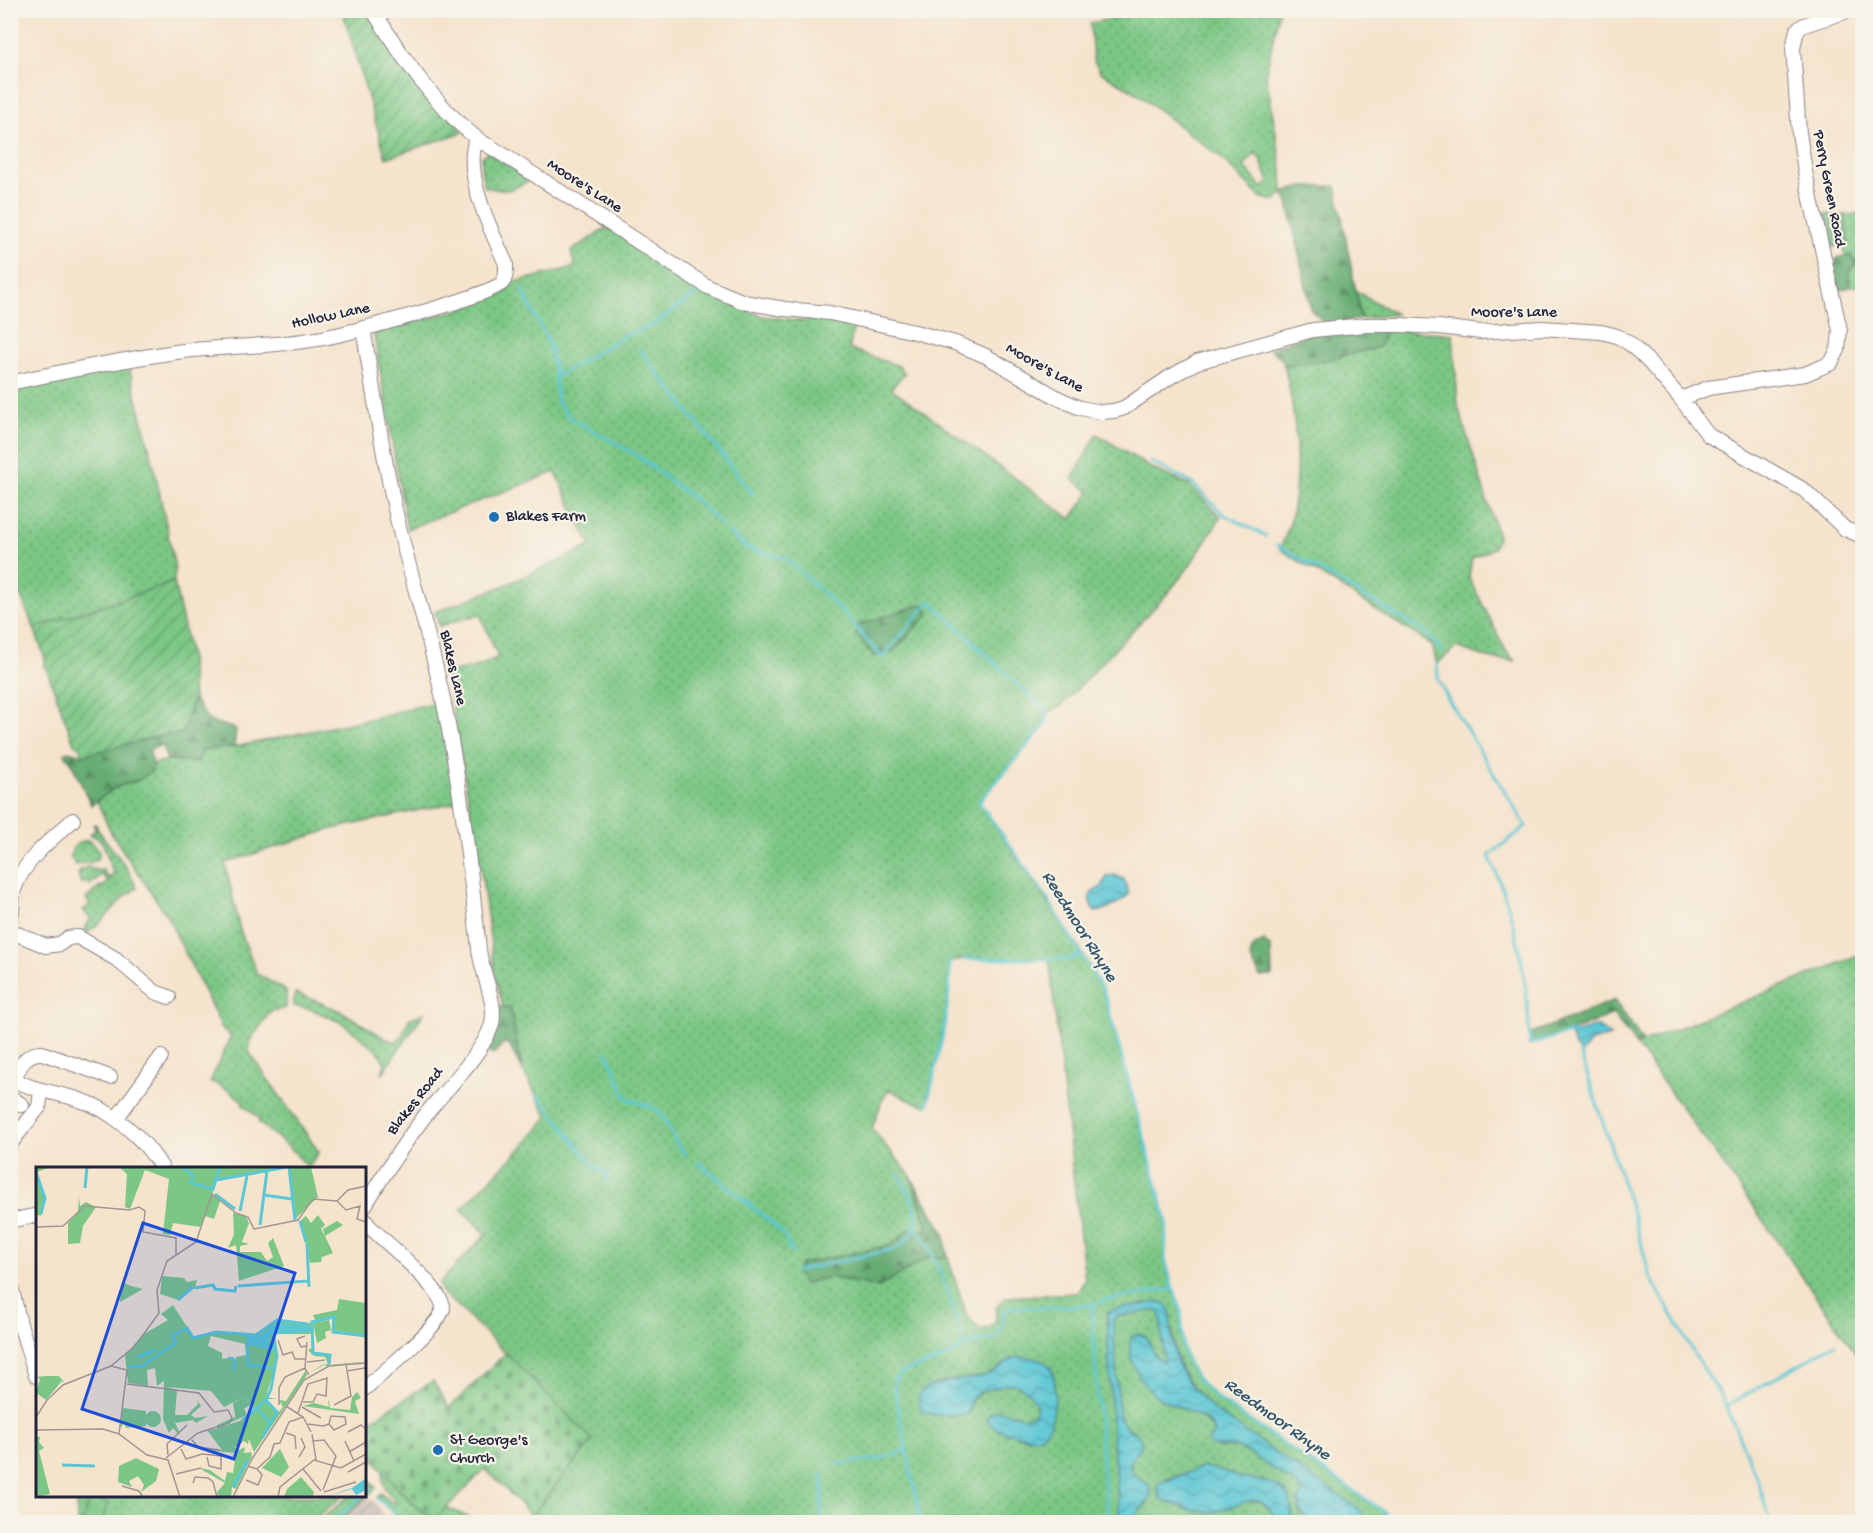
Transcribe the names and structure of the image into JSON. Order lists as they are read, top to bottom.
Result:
{
  "streets": {
    "street": [
      "Moore's Lane",
      "Perry Green Road",
      "Hollow Lane",
      "Blakes Lane",
      "Blakes Road"
    ]
  },
  "crossings": [
    ["Moore's Lane", "Perry Green Road"],
    ["Moore's Lane", "Hollow Lane"],
    ["Hollow Lane", "Blakes Lane"],
    ["Blakes Lane", "Blakes Road"]
  ],
  "water": ["Reedmoor Rhyne"],
  "places": ["Blakes Farm", "St George's Church"]
}
